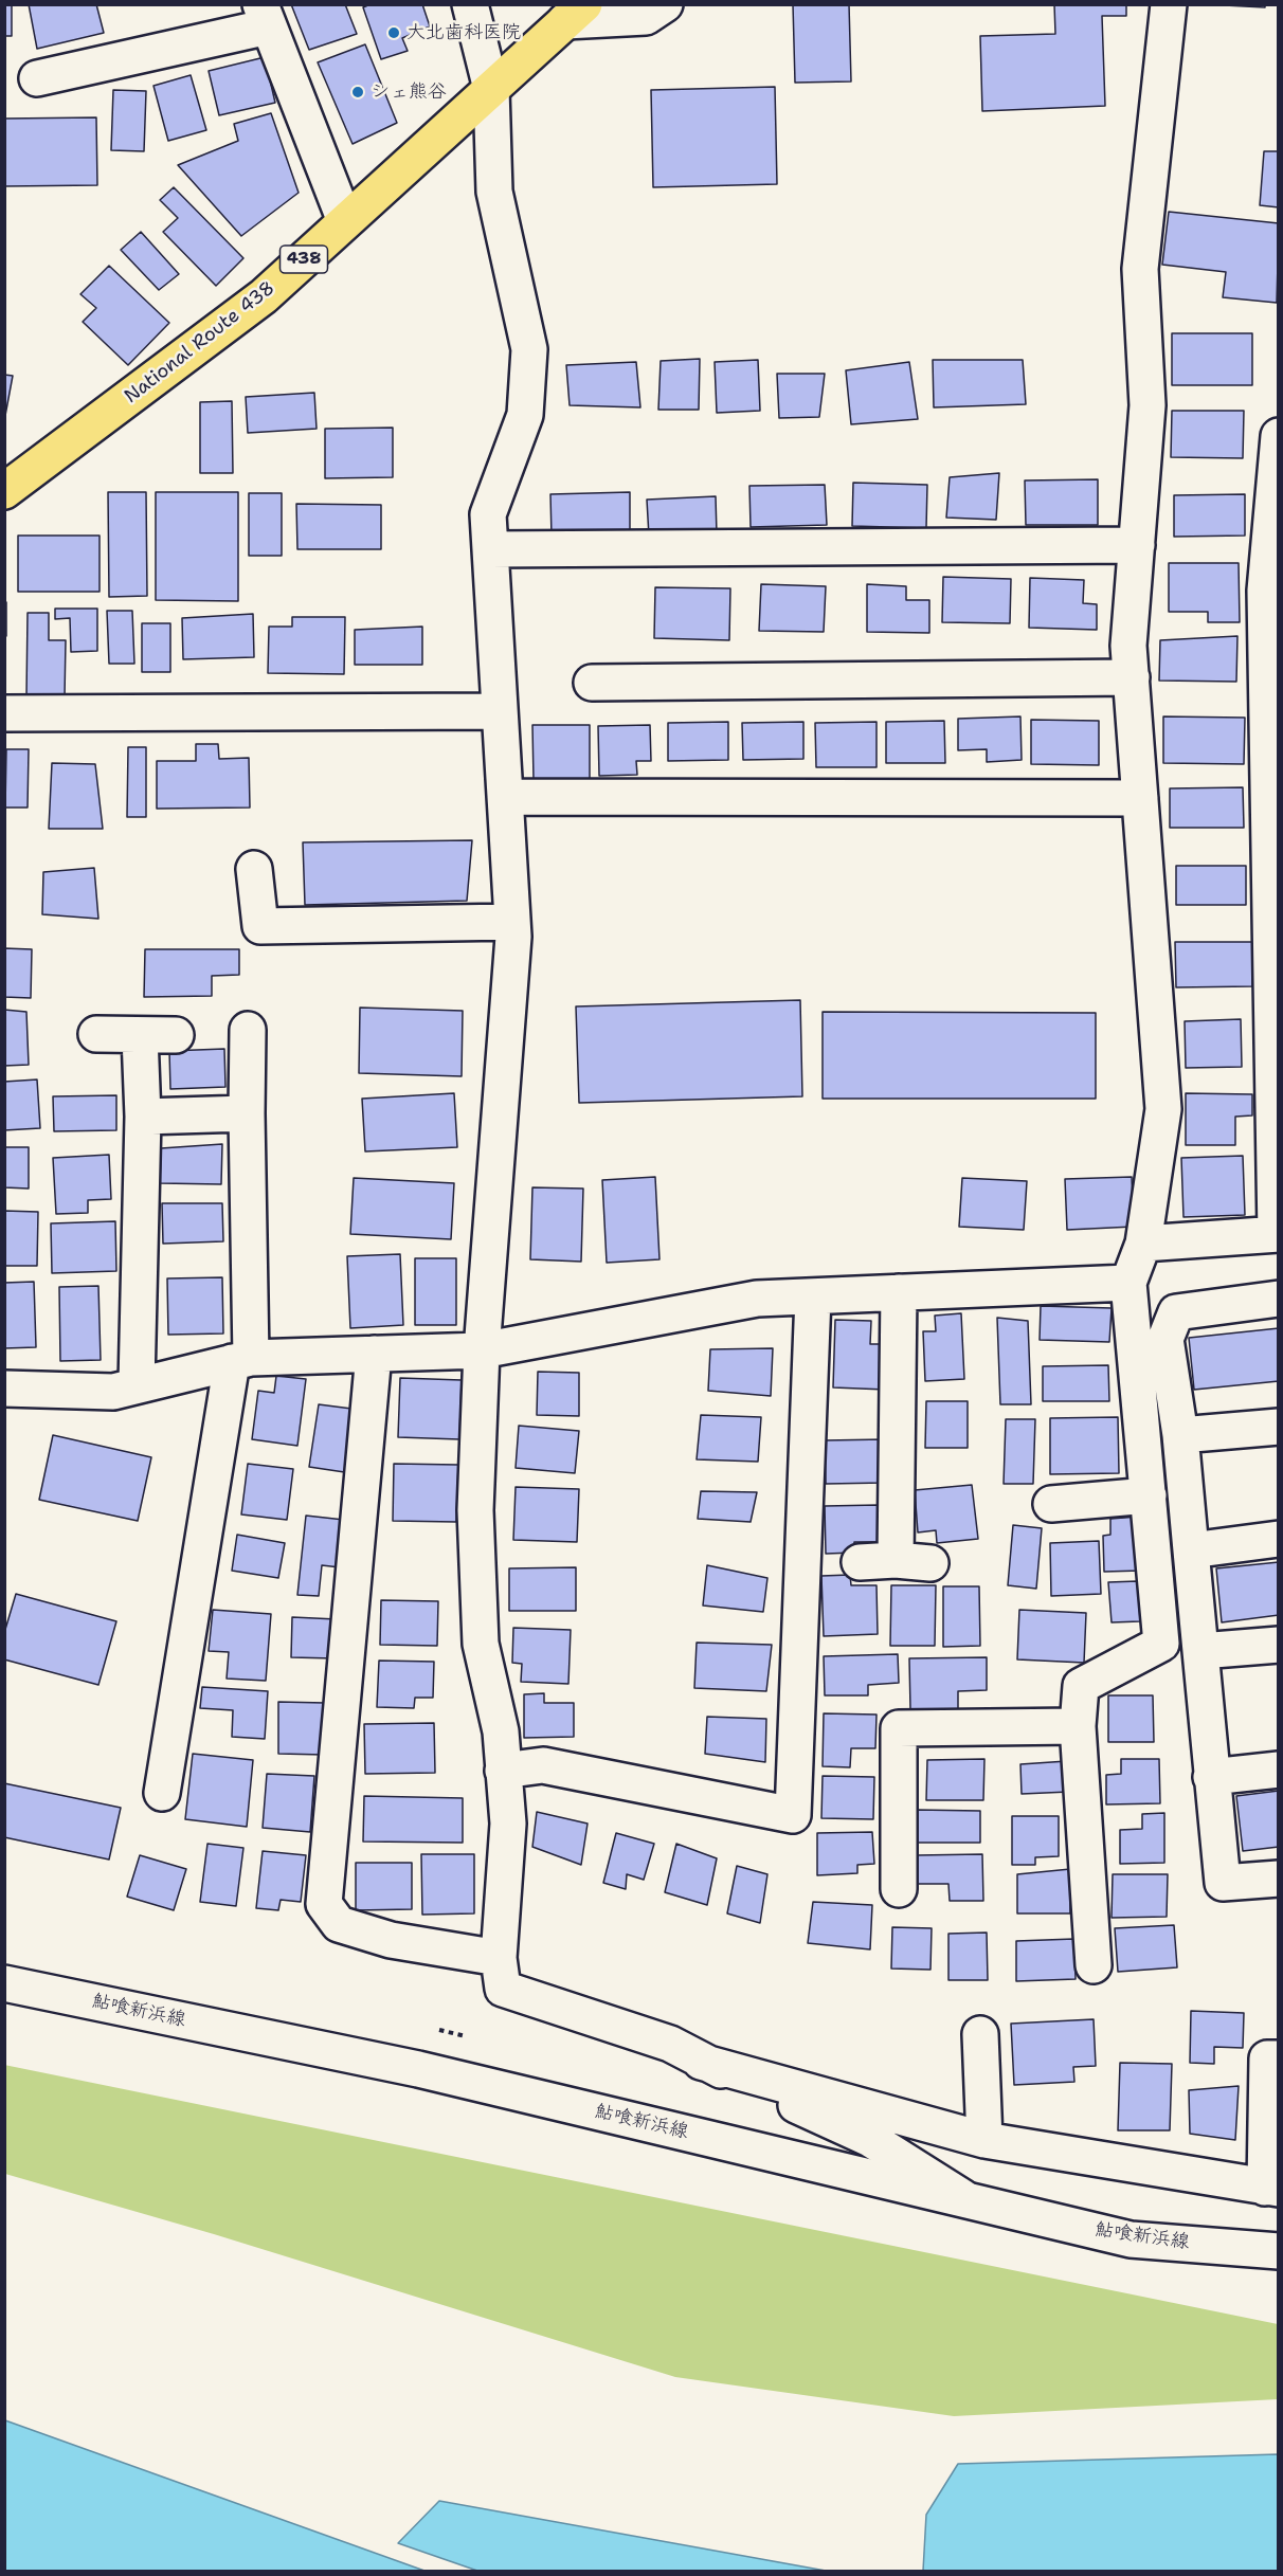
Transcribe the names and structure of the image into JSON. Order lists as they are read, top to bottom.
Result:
{
  "streets": {
    "highway": ["438", "National Route 438"],
    "street": ["鮎喰新浜線"]
  },
  "places": ["大北歯科医院", "シェ熊谷"]
}
